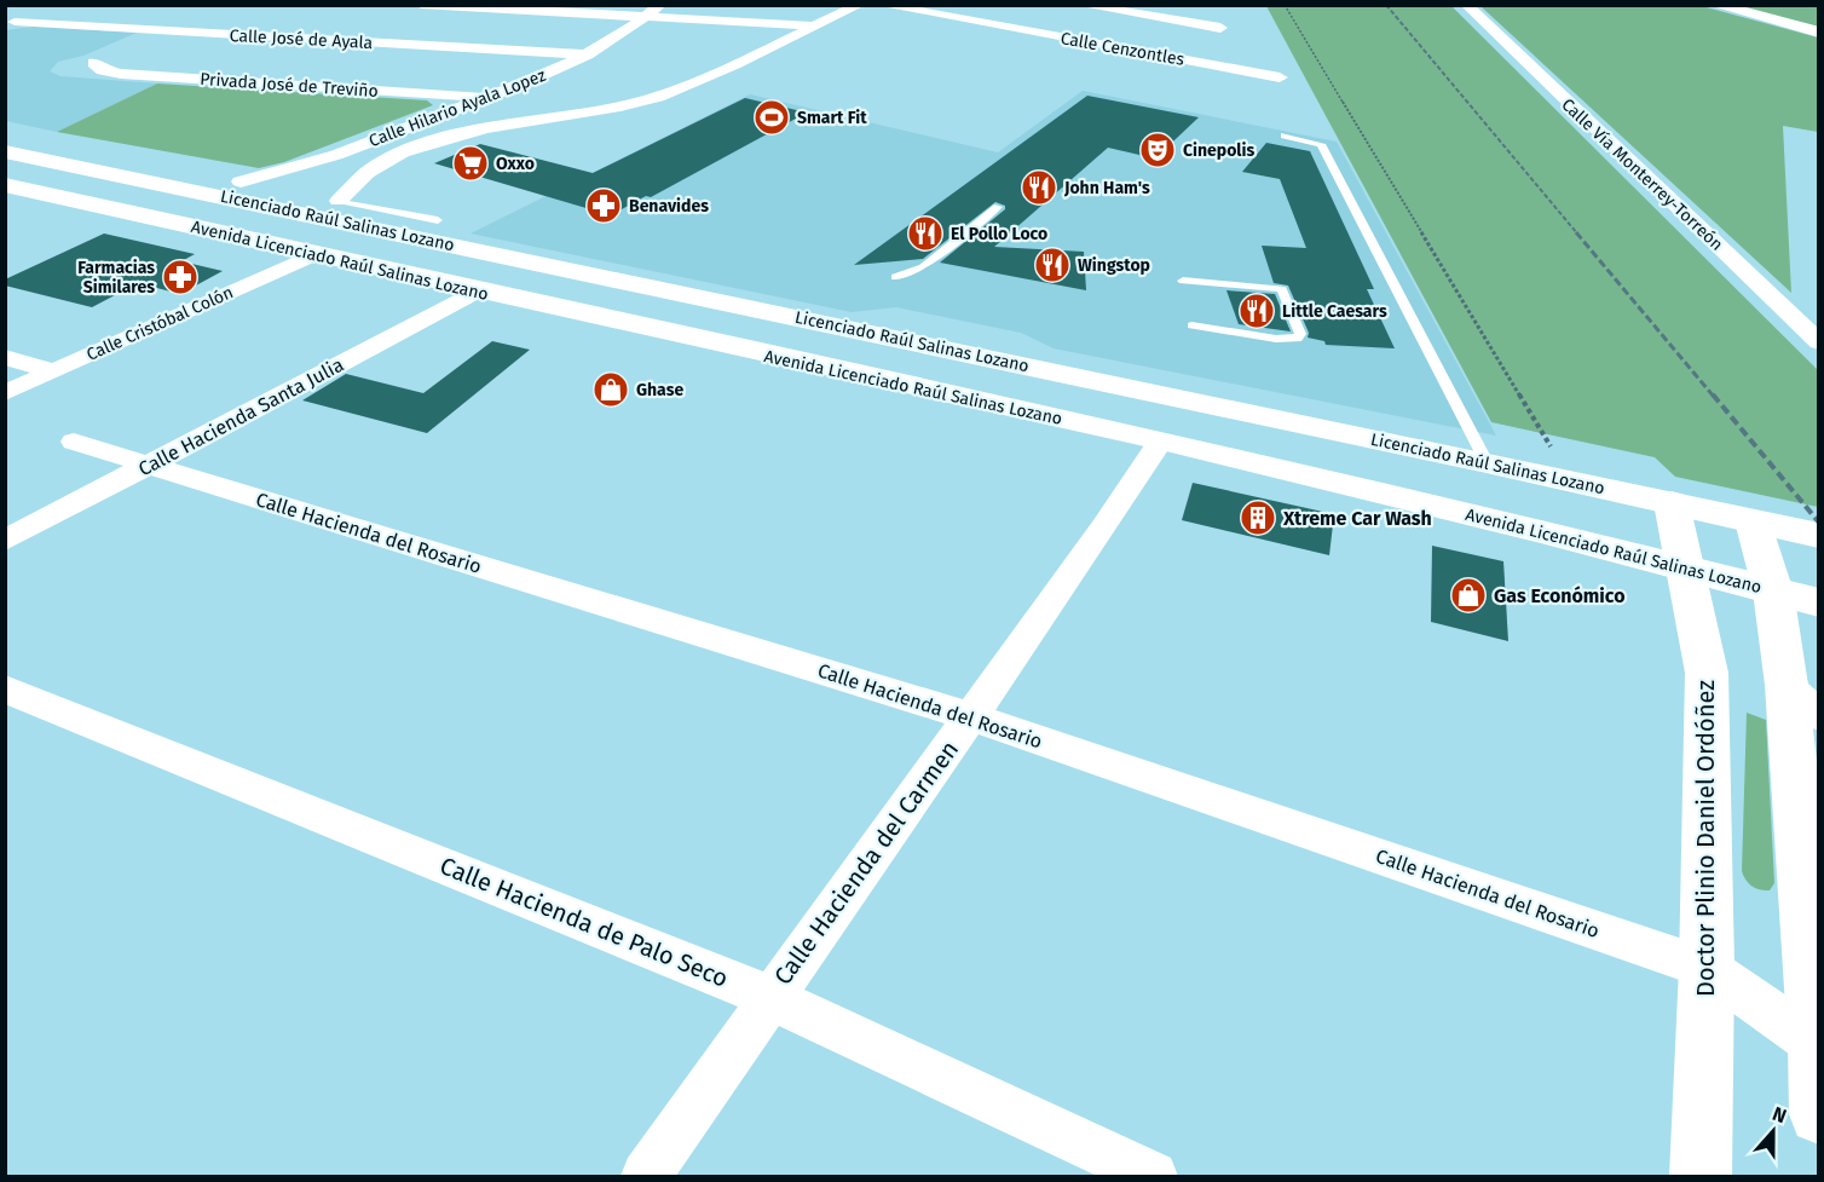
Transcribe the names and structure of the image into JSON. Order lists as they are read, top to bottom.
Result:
{
  "streets": {
    "main road": ["Licenciado Raúl Salinas Lozano", "Avenida Licenciado Raúl Salinas Lozano", "Doctor Plinio Daniel Ordóñez"],
    "street": [
      "Calle José de Ayala",
      "Calle Cenzontles",
      "Privada José de Treviño",
      "Calle Hilario Ayala Lopez",
      "Calle Vía Monterrey-Torreón",
      "Calle Cristóbal Colón",
      "Calle Hacienda Santa Julia",
      "Calle Hacienda del Rosario",
      "Calle Hacienda del Carmen",
      "Calle Hacienda de Palo Seco"
    ]
  },
  "crossings": [
    ["Calle José de Ayala", "Calle Hilario Ayala Lopez"],
    ["Privada José de Treviño", "Calle Hilario Ayala Lopez"],
    ["Licenciado Raúl Salinas Lozano", "Doctor Plinio Daniel Ordóñez"],
    ["Avenida Licenciado Raúl Salinas Lozano", "Calle Cristóbal Colón"],
    ["Avenida Licenciado Raúl Salinas Lozano", "Calle Hacienda Santa Julia"],
    ["Avenida Licenciado Raúl Salinas Lozano", "Doctor Plinio Daniel Ordóñez"],
    ["Avenida Licenciado Raúl Salinas Lozano", "Calle Hacienda del Carmen"],
    ["Calle Hacienda Santa Julia", "Calle Hacienda del Rosario"],
    ["Calle Hacienda del Rosario", "Doctor Plinio Daniel Ordóñez"],
    ["Calle Hacienda del Rosario", "Calle Hacienda del Carmen"],
    ["Calle Hacienda del Carmen", "Calle Hacienda de Palo Seco"]
  ],
  "places": {
    "sports": ["Smart Fit"],
    "theatre": ["Cinepolis"],
    "supermarket": ["Oxxo"],
    "restaurant": [
      "John Ham's",
      "El Pollo Loco",
      "Wingstop",
      "Little Caesars"
    ],
    "pharmacy": ["Benavides", "Farmacias Similares"],
    "shop": ["Ghase", "Gas Económico"],
    "building": ["Xtreme Car Wash"]
  },
  "north": "top"
}
